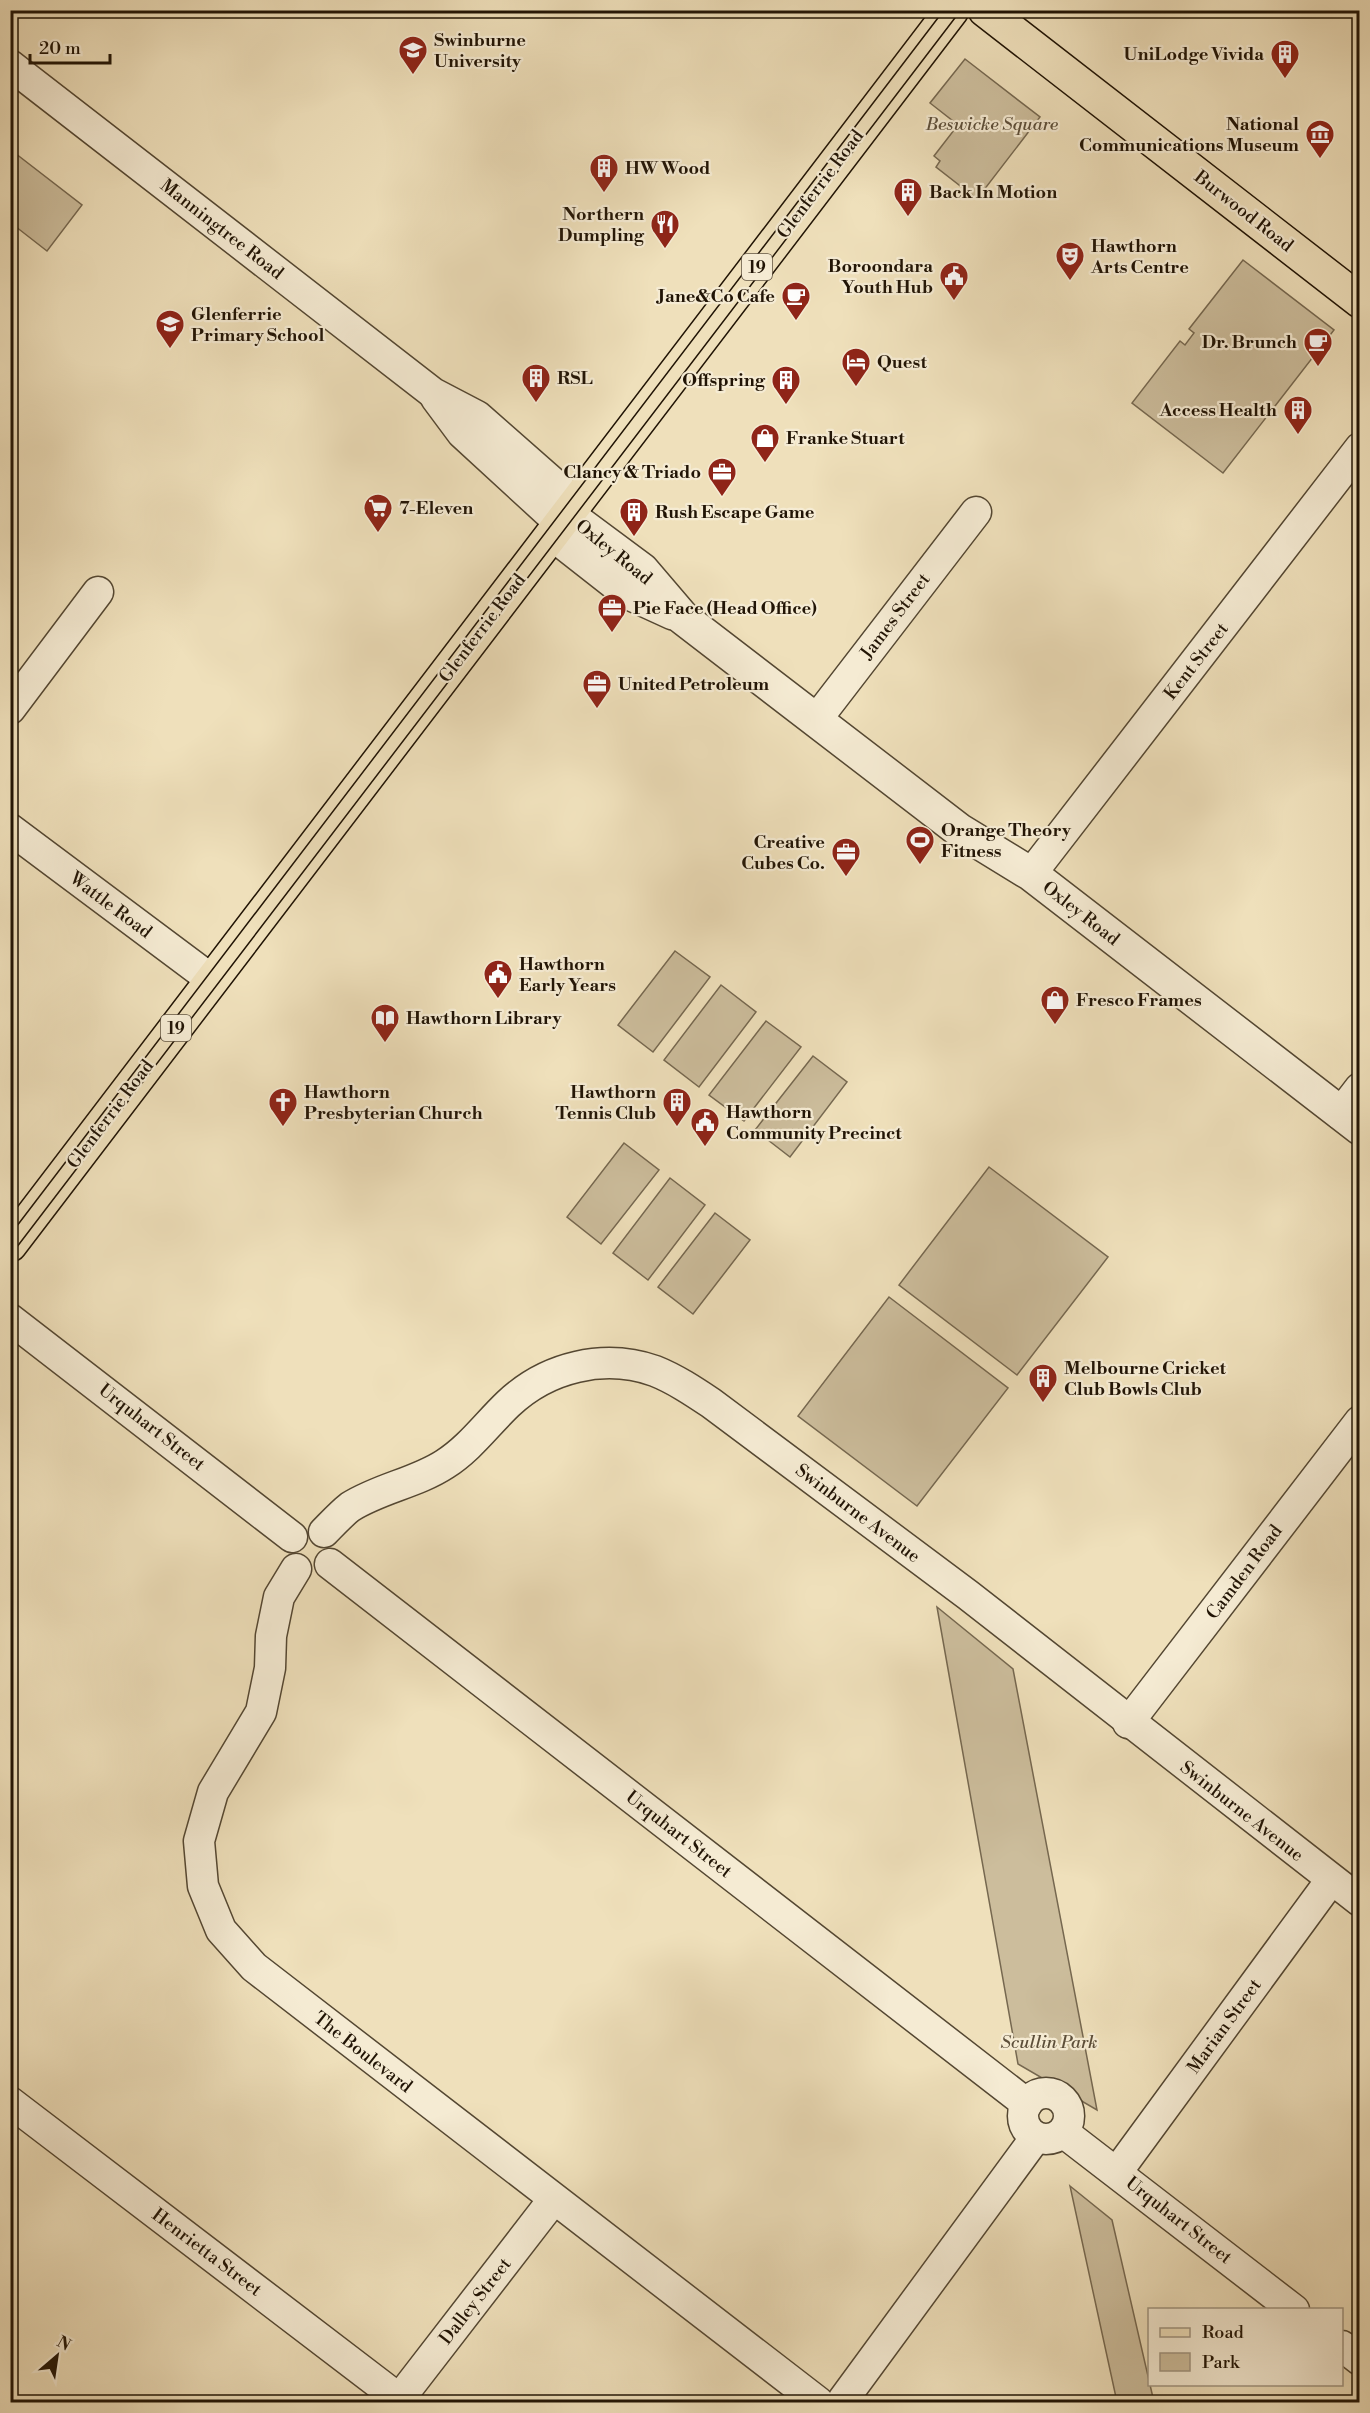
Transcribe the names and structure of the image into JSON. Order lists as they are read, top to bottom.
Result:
{
  "streets": {
    "main road": ["Glenferrie Road", "Burwood Road", "19"],
    "street": [
      "Manningtree Road",
      "Oxley Road",
      "James Street",
      "Kent Street",
      "Wattle Road",
      "Urquhart Street",
      "Swinburne Avenue",
      "Camden Road",
      "Marian Street",
      "The Boulevard",
      "Henrietta Street",
      "Dalley Street"
    ]
  },
  "crossings": [
    ["Glenferrie Road", "Manningtree Road"],
    ["Glenferrie Road", "Oxley Road"],
    ["Glenferrie Road", "Wattle Road"],
    ["Manningtree Road", "Oxley Road"],
    ["Oxley Road", "James Street"],
    ["Oxley Road", "Kent Street"],
    ["Urquhart Street", "Swinburne Avenue"],
    ["Urquhart Street", "Marian Street"],
    ["Urquhart Street", "The Boulevard"],
    ["Swinburne Avenue", "Camden Road"],
    ["Swinburne Avenue", "Marian Street"],
    ["Swinburne Avenue", "The Boulevard"],
    ["The Boulevard", "Dalley Street"],
    ["Henrietta Street", "Dalley Street"]
  ],
  "parks": ["Beswicke Square", "Scullin Park"],
  "places": {
    "school or university": ["Swinburne University", "Glenferrie Primary School"],
    "building": [
      "UniLodge Vivida",
      "HW Wood",
      "Back In Motion",
      "RSL",
      "Offspring",
      "Access Health",
      "Rush Escape Game",
      "Hawthorn Tennis Club",
      "Melbourne Cricket Club Bowls Club"
    ],
    "museum": ["National Communications Museum"],
    "restaurant": ["Northern Dumpling"],
    "theatre": ["Hawthorn Arts Centre"],
    "public building": ["Boroondara Youth Hub", "Hawthorn Early Years", "Hawthorn Community Precinct"],
    "cafe": ["Jane&Co Cafe", "Dr. Brunch"],
    "hotel": ["Quest"],
    "shop": ["Franke Stuart", "Fresco Frames"],
    "office": [
      "Clancy & Triado",
      "Pie Face (Head Office)",
      "United Petroleum",
      "Creative Cubes Co."
    ],
    "supermarket": ["7-Eleven"],
    "sports": ["Orange Theory Fitness"],
    "library": ["Hawthorn Library"],
    "church": ["Hawthorn Presbyterian Church"]
  },
  "legend": ["Road", "Park"],
  "scale_bar": "20 m",
  "north": "top right"
}
